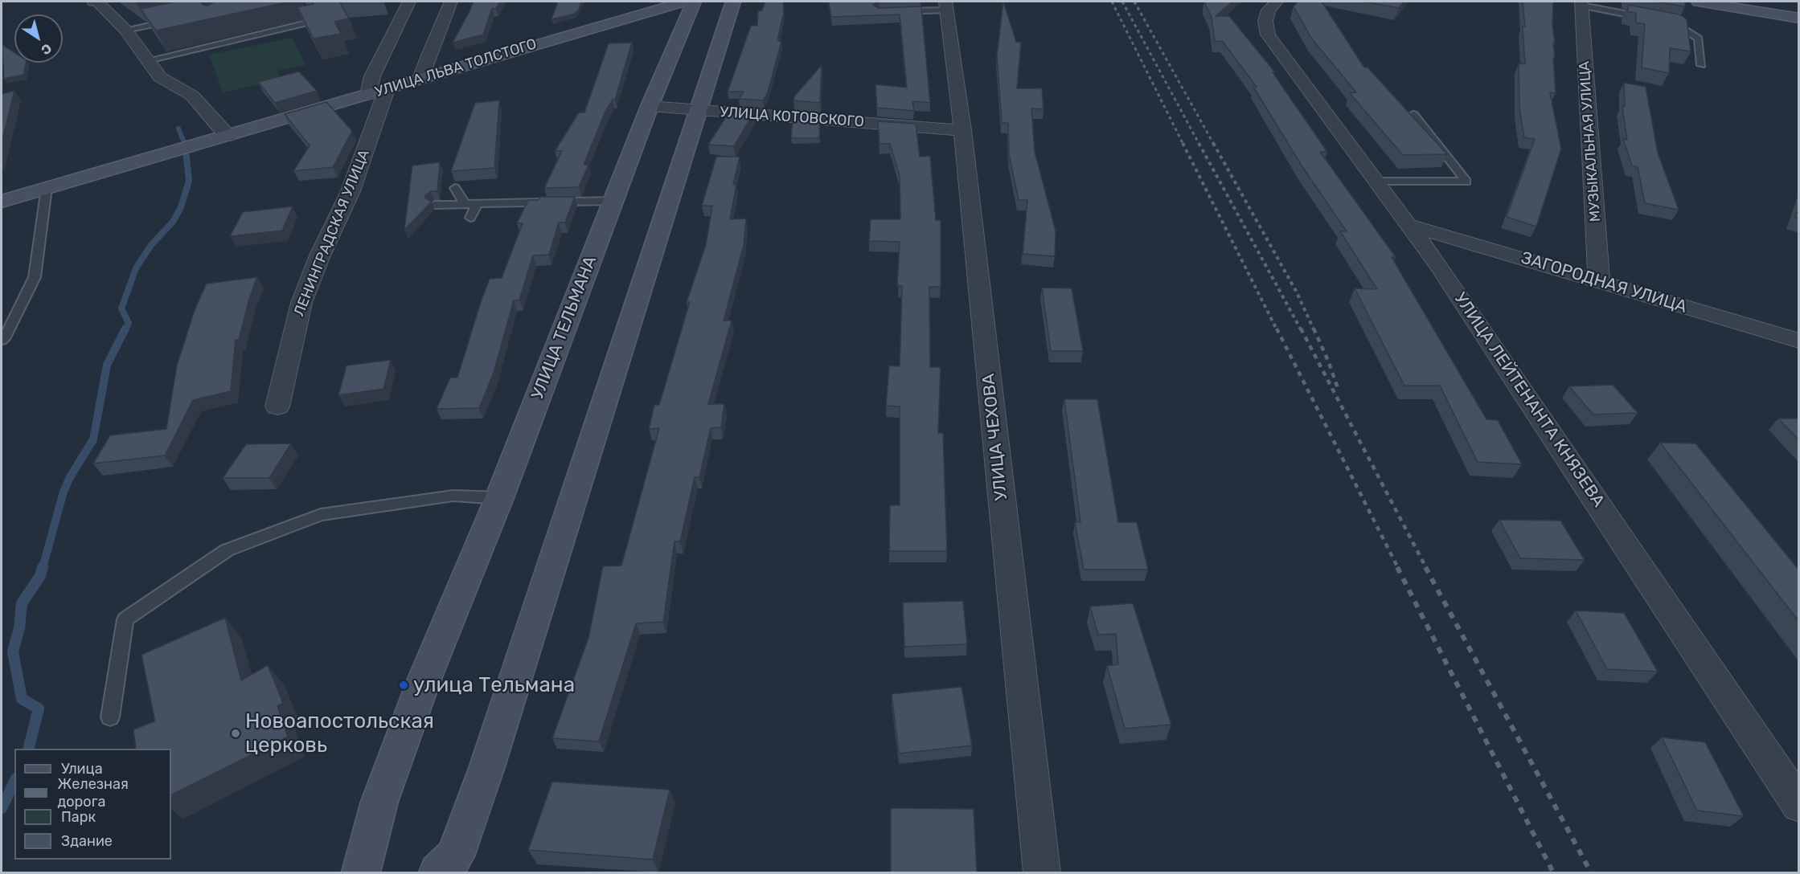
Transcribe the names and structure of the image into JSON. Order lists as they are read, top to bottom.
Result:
{
  "streets": {
    "main road": ["УЛИЦА ЛЬВА ТОЛСТОГО", "УЛИЦА ТЕЛЬМАНА"],
    "street": [
      "УЛИЦА КОТОВСКОГО",
      "МУЗЫКАЛЬНАЯ УЛИЦА",
      "ЛЕНИНГРАДСКАЯ УЛИЦА",
      "ЗАГОРОДНАЯ УЛИЦА",
      "УЛИЦА ЛЕЙТЕНАНТА КНЯЗЕВА",
      "УЛИЦА ЧЕХОВА"
    ]
  },
  "crossings": [
    ["УЛИЦА ЛЬВА ТОЛСТОГО", "ЛЕНИНГРАДСКАЯ УЛИЦА"],
    ["УЛИЦА КОТОВСКОГО", "УЛИЦА ТЕЛЬМАНА"],
    ["УЛИЦА КОТОВСКОГО", "УЛИЦА ЧЕХОВА"],
    ["МУЗЫКАЛЬНАЯ УЛИЦА", "ЗАГОРОДНАЯ УЛИЦА"],
    ["ЗАГОРОДНАЯ УЛИЦА", "УЛИЦА ЛЕЙТЕНАНТА КНЯЗЕВА"]
  ],
  "places": ["улица Тельмана", "Новоапостольская церковь"],
  "legend": [
    "Улица",
    "Железная дорога",
    "Парк",
    "Здание"
  ],
  "north": "bottom right"
}
